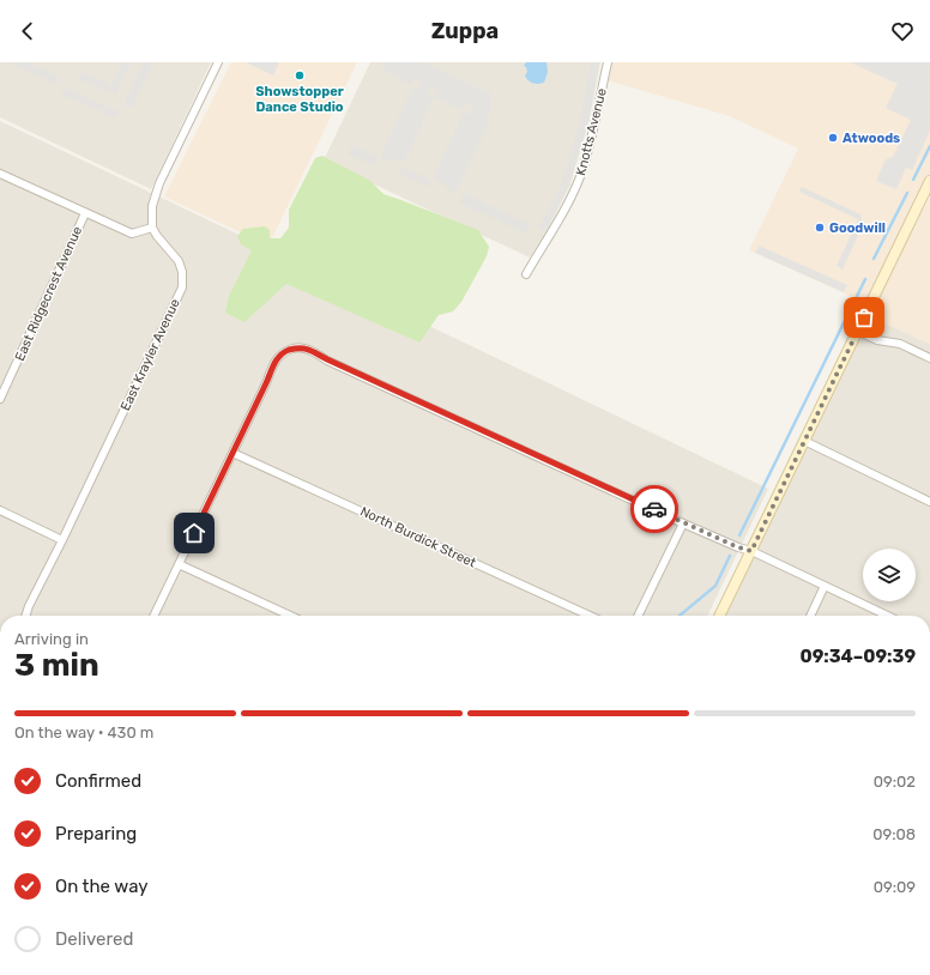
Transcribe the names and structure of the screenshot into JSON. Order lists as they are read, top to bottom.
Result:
{
  "streets": {
    "street": [
      "Knotts Avenue",
      "East Ridgecrest Avenue",
      "East Krayler Avenue",
      "North Burdick Street"
    ]
  },
  "places": ["Showstopper Dance Studio", "Atwoods", "Goodwill"],
  "page": {
    "header": "Zuppa",
    "heading": ["3 min", "Arriving in", "09:34–09:39"],
    "bar": "On the way · 430 m",
    "list": [
      ["Confirmed", "09:02"],
      ["Preparing", "09:08"],
      ["On the way", "09:09"],
      "Delivered"
    ]
  }
}
